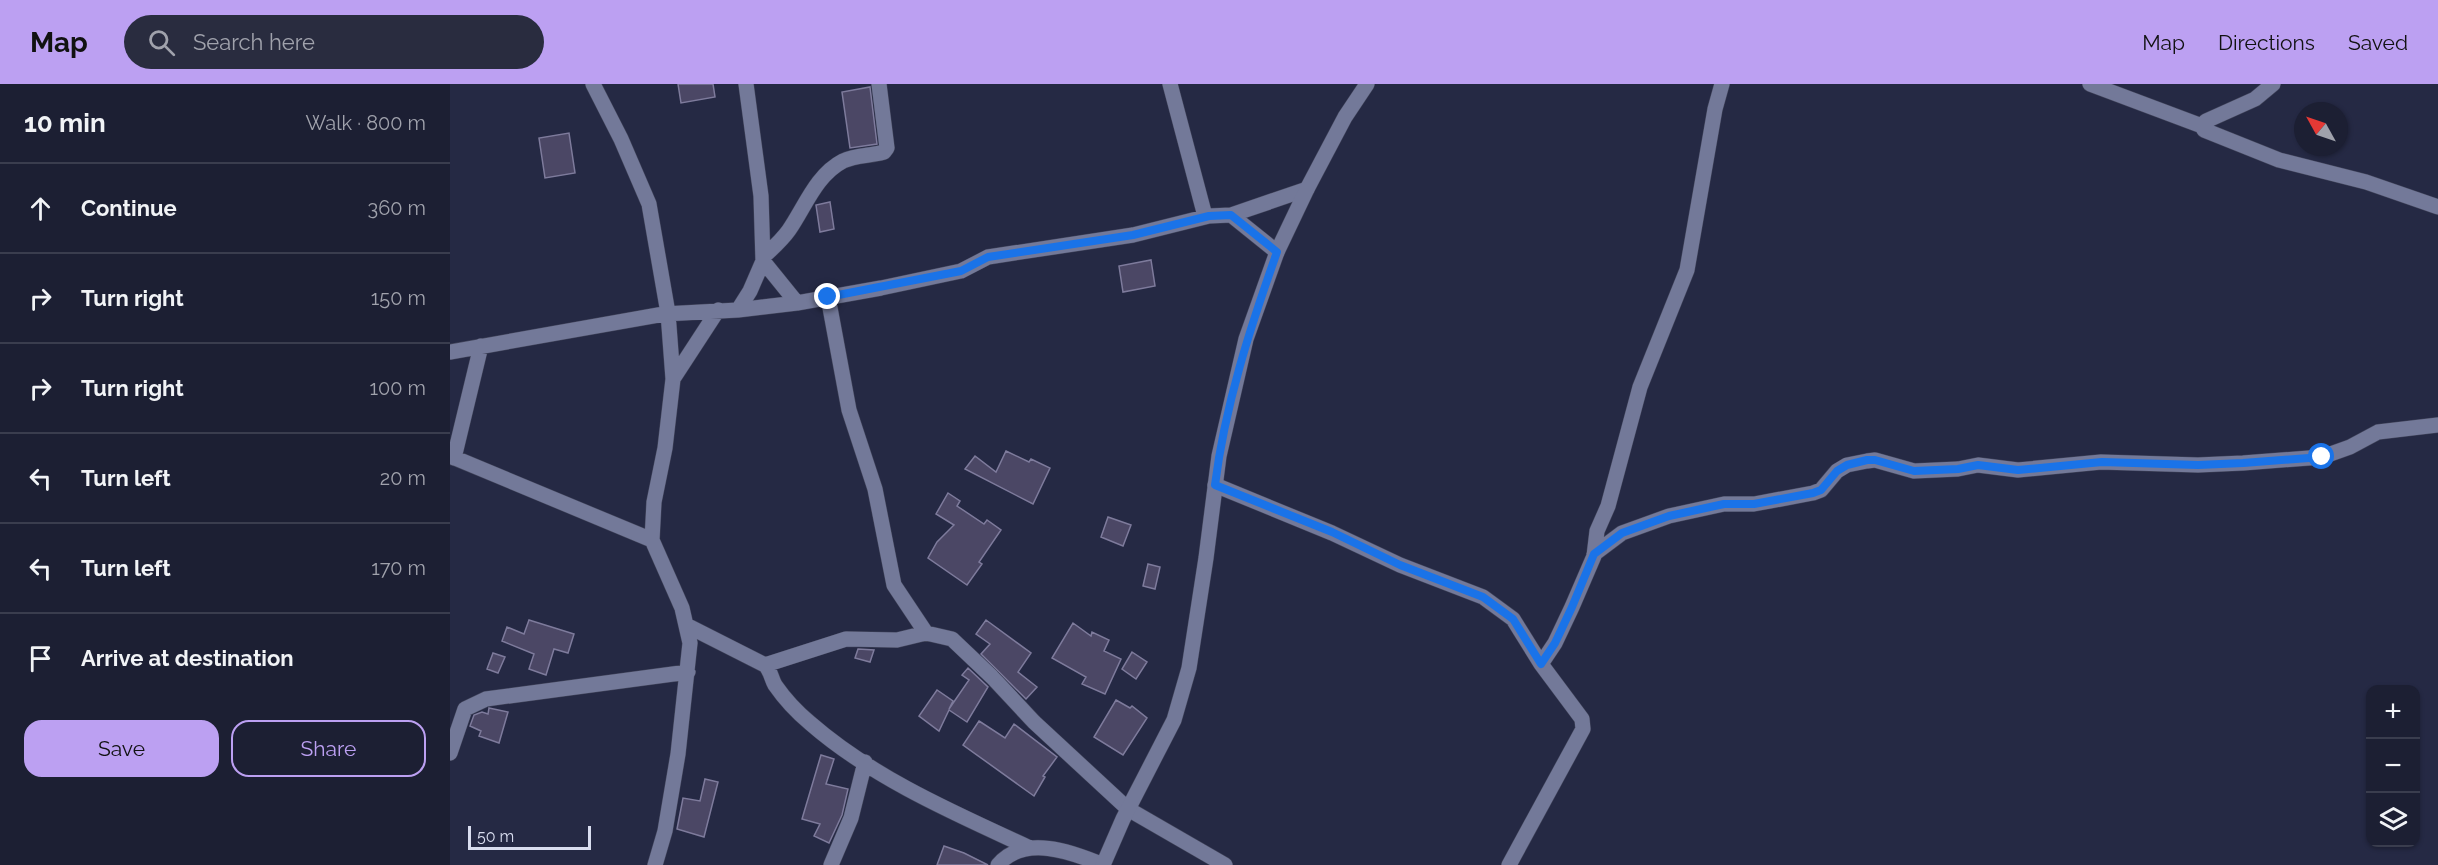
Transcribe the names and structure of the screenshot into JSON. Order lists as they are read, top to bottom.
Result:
{
  "scale_bar": "50 m",
  "north": "top left",
  "page": {
    "header": "Map",
    "search": "Search here",
    "nav": ["Map", "Directions", "Saved"],
    "heading": ["10 min", "Walk · 800 m"],
    "list": [
      ["Continue", "360 m"],
      ["Turn right", "150 m"],
      ["Turn right", "100 m"],
      ["Turn left", "20 m"],
      ["Turn left", "170 m"],
      "Arrive at destination"
    ],
    "map_buttons": ["+", "−"],
    "buttons": ["Save", "Share"],
    "scale": "50 m"
  }
}
